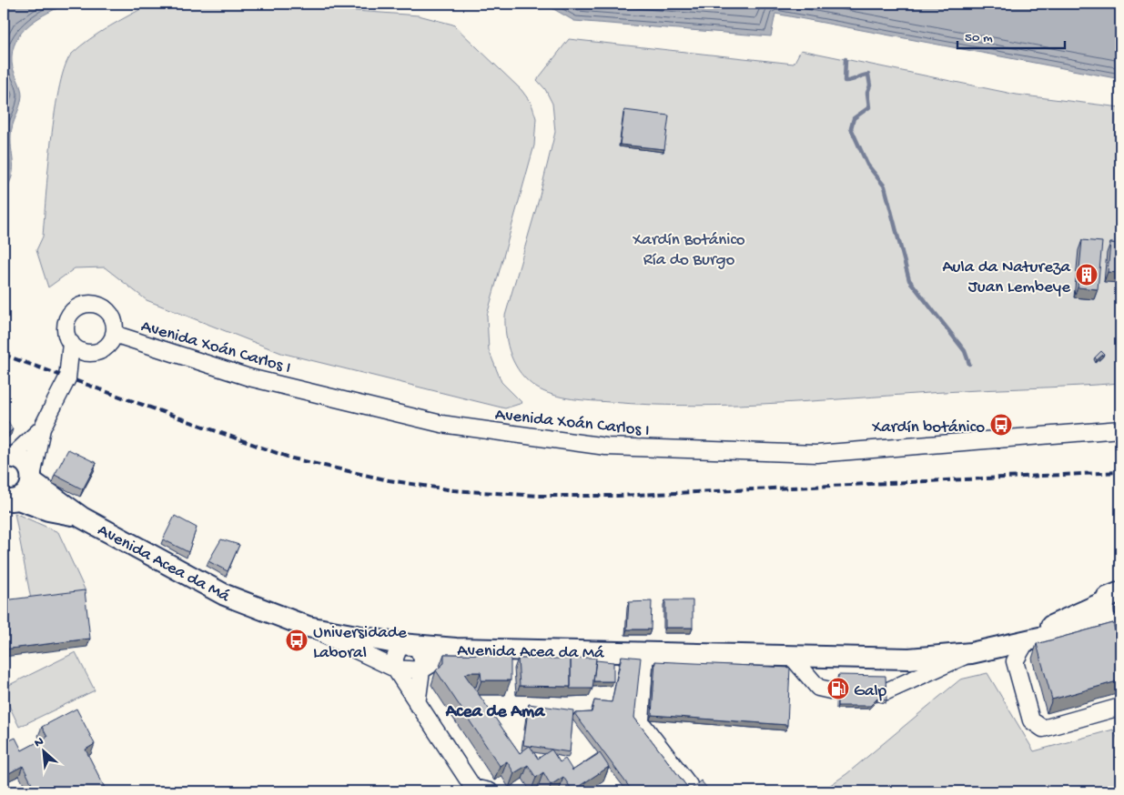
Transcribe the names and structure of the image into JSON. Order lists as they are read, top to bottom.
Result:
{
  "streets": {
    "main road": ["Avenida Acea da Má"],
    "street": ["Avenida Xoán Carlos I"]
  },
  "districts": ["Acea de Ama"],
  "parks": ["Xardín Botánico Ría do Burgo"],
  "places": {
    "building": ["Aula da Natureza Juan Lembeye"],
    "bus stop": ["Xardín botánico", "Universidade Laboral"],
    "fuel station": ["Galp"]
  },
  "scale_bar": "50 m",
  "north": "top left"
}
